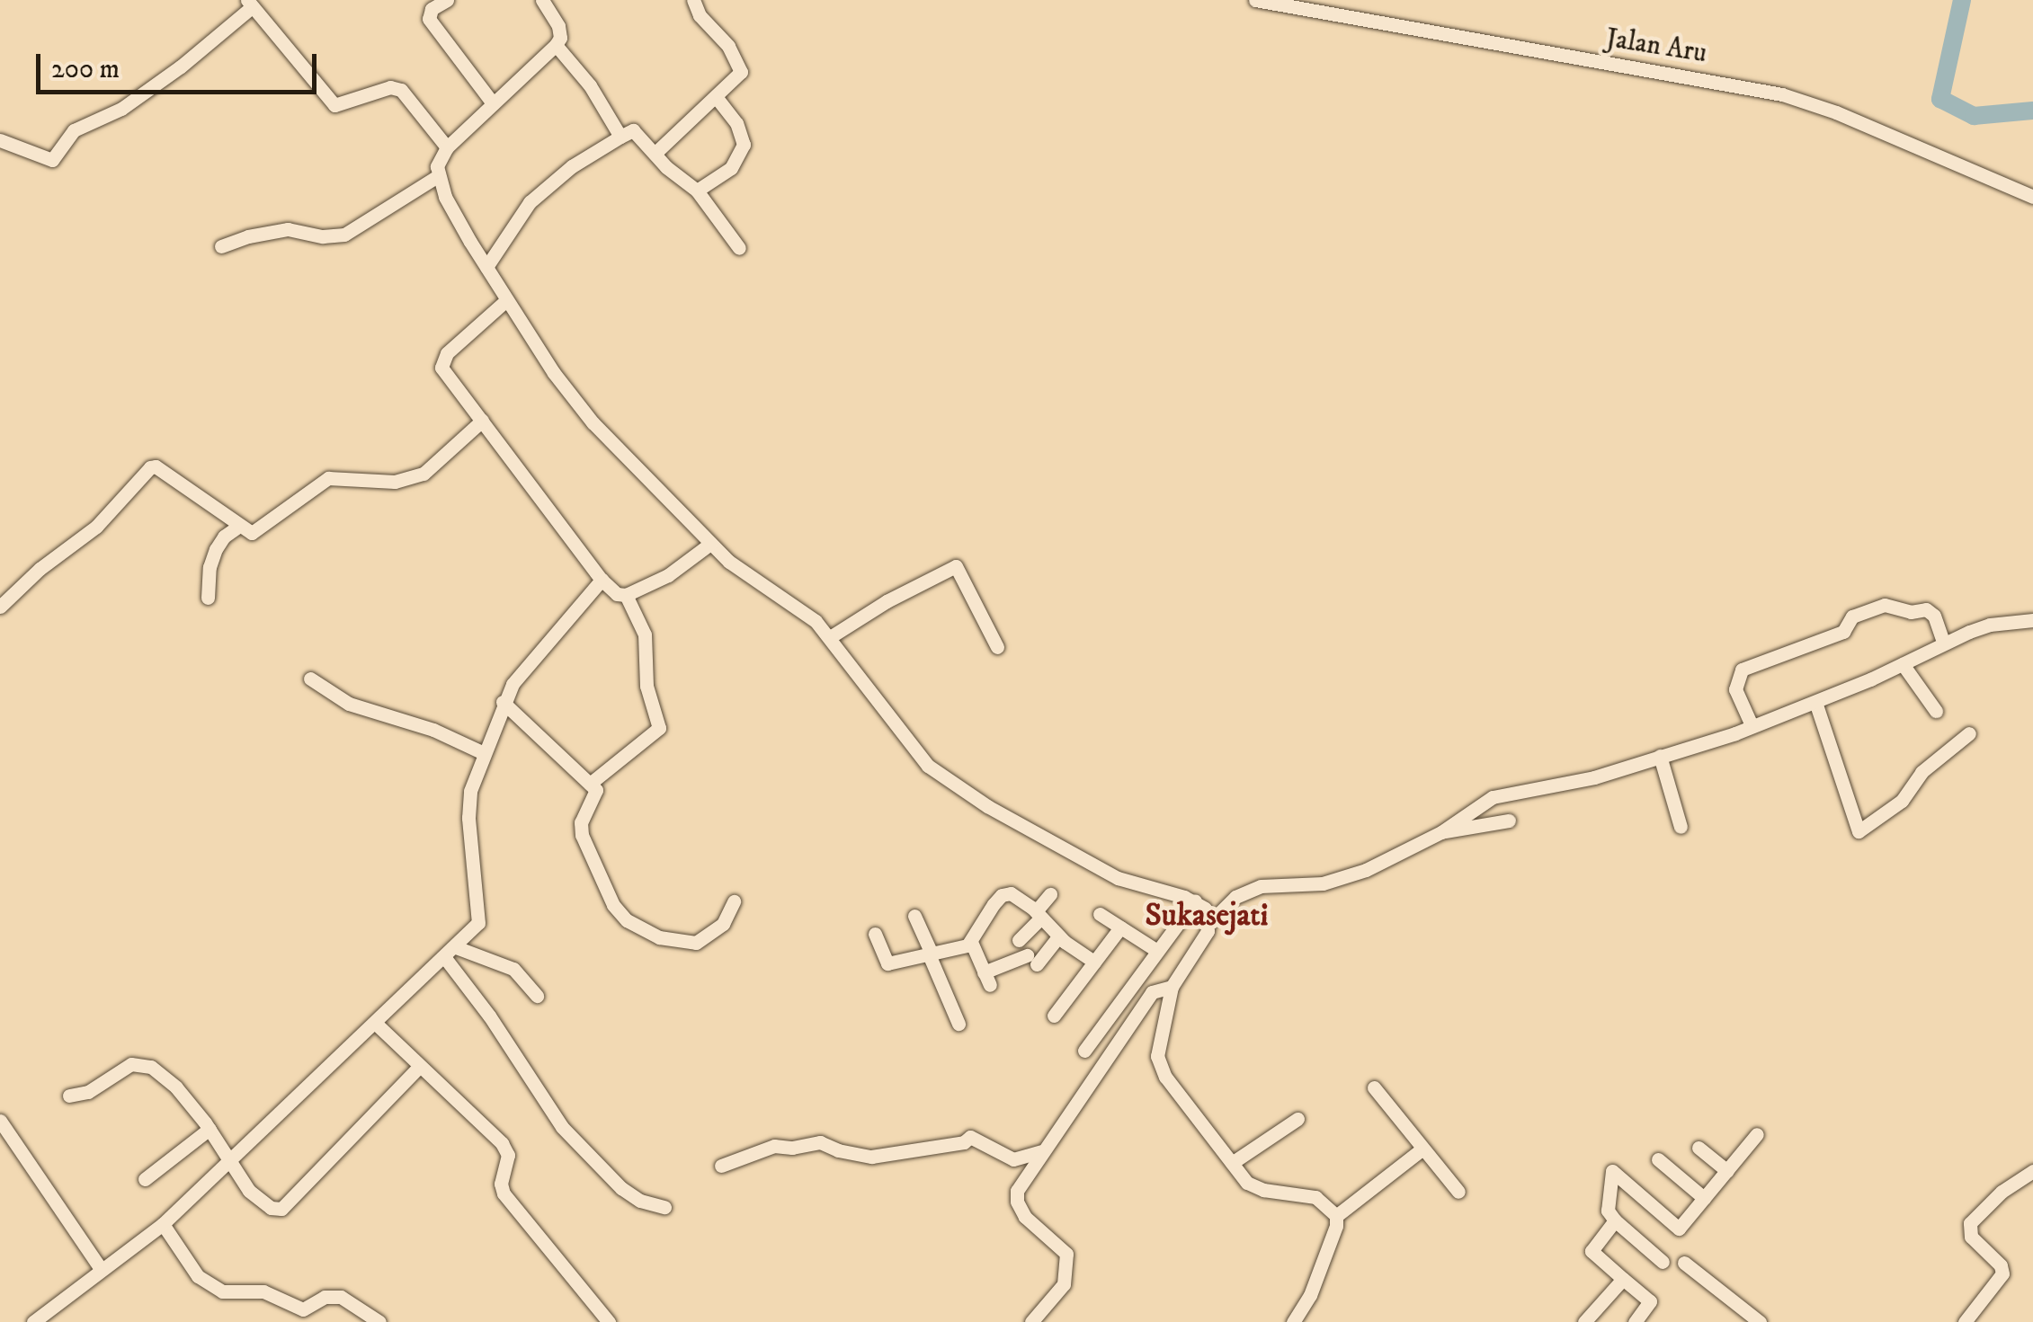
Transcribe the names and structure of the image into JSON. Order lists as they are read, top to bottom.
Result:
{
  "streets": {
    "street": ["Jalan Aru"]
  },
  "districts": ["Sukasejati"],
  "scale_bar": "200 m"
}
